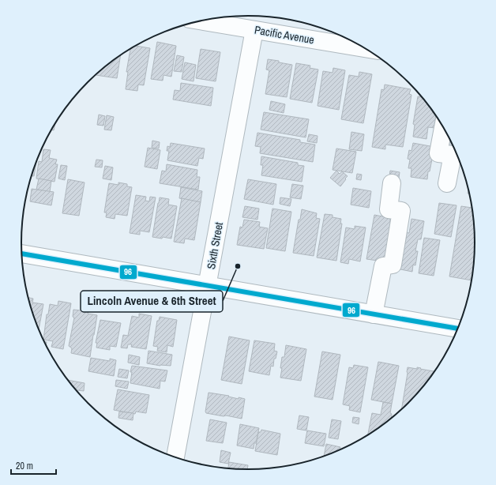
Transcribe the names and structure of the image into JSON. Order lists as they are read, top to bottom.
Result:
{
  "streets": {
    "street": ["Pacific Avenue", "Sixth Street"]
  },
  "crossings": [
    ["Pacific Avenue", "Sixth Street"]
  ],
  "places": ["Lincoln Avenue & 6th Street"],
  "lines": ["transit line 96"],
  "scale_bar": "20 m"
}
